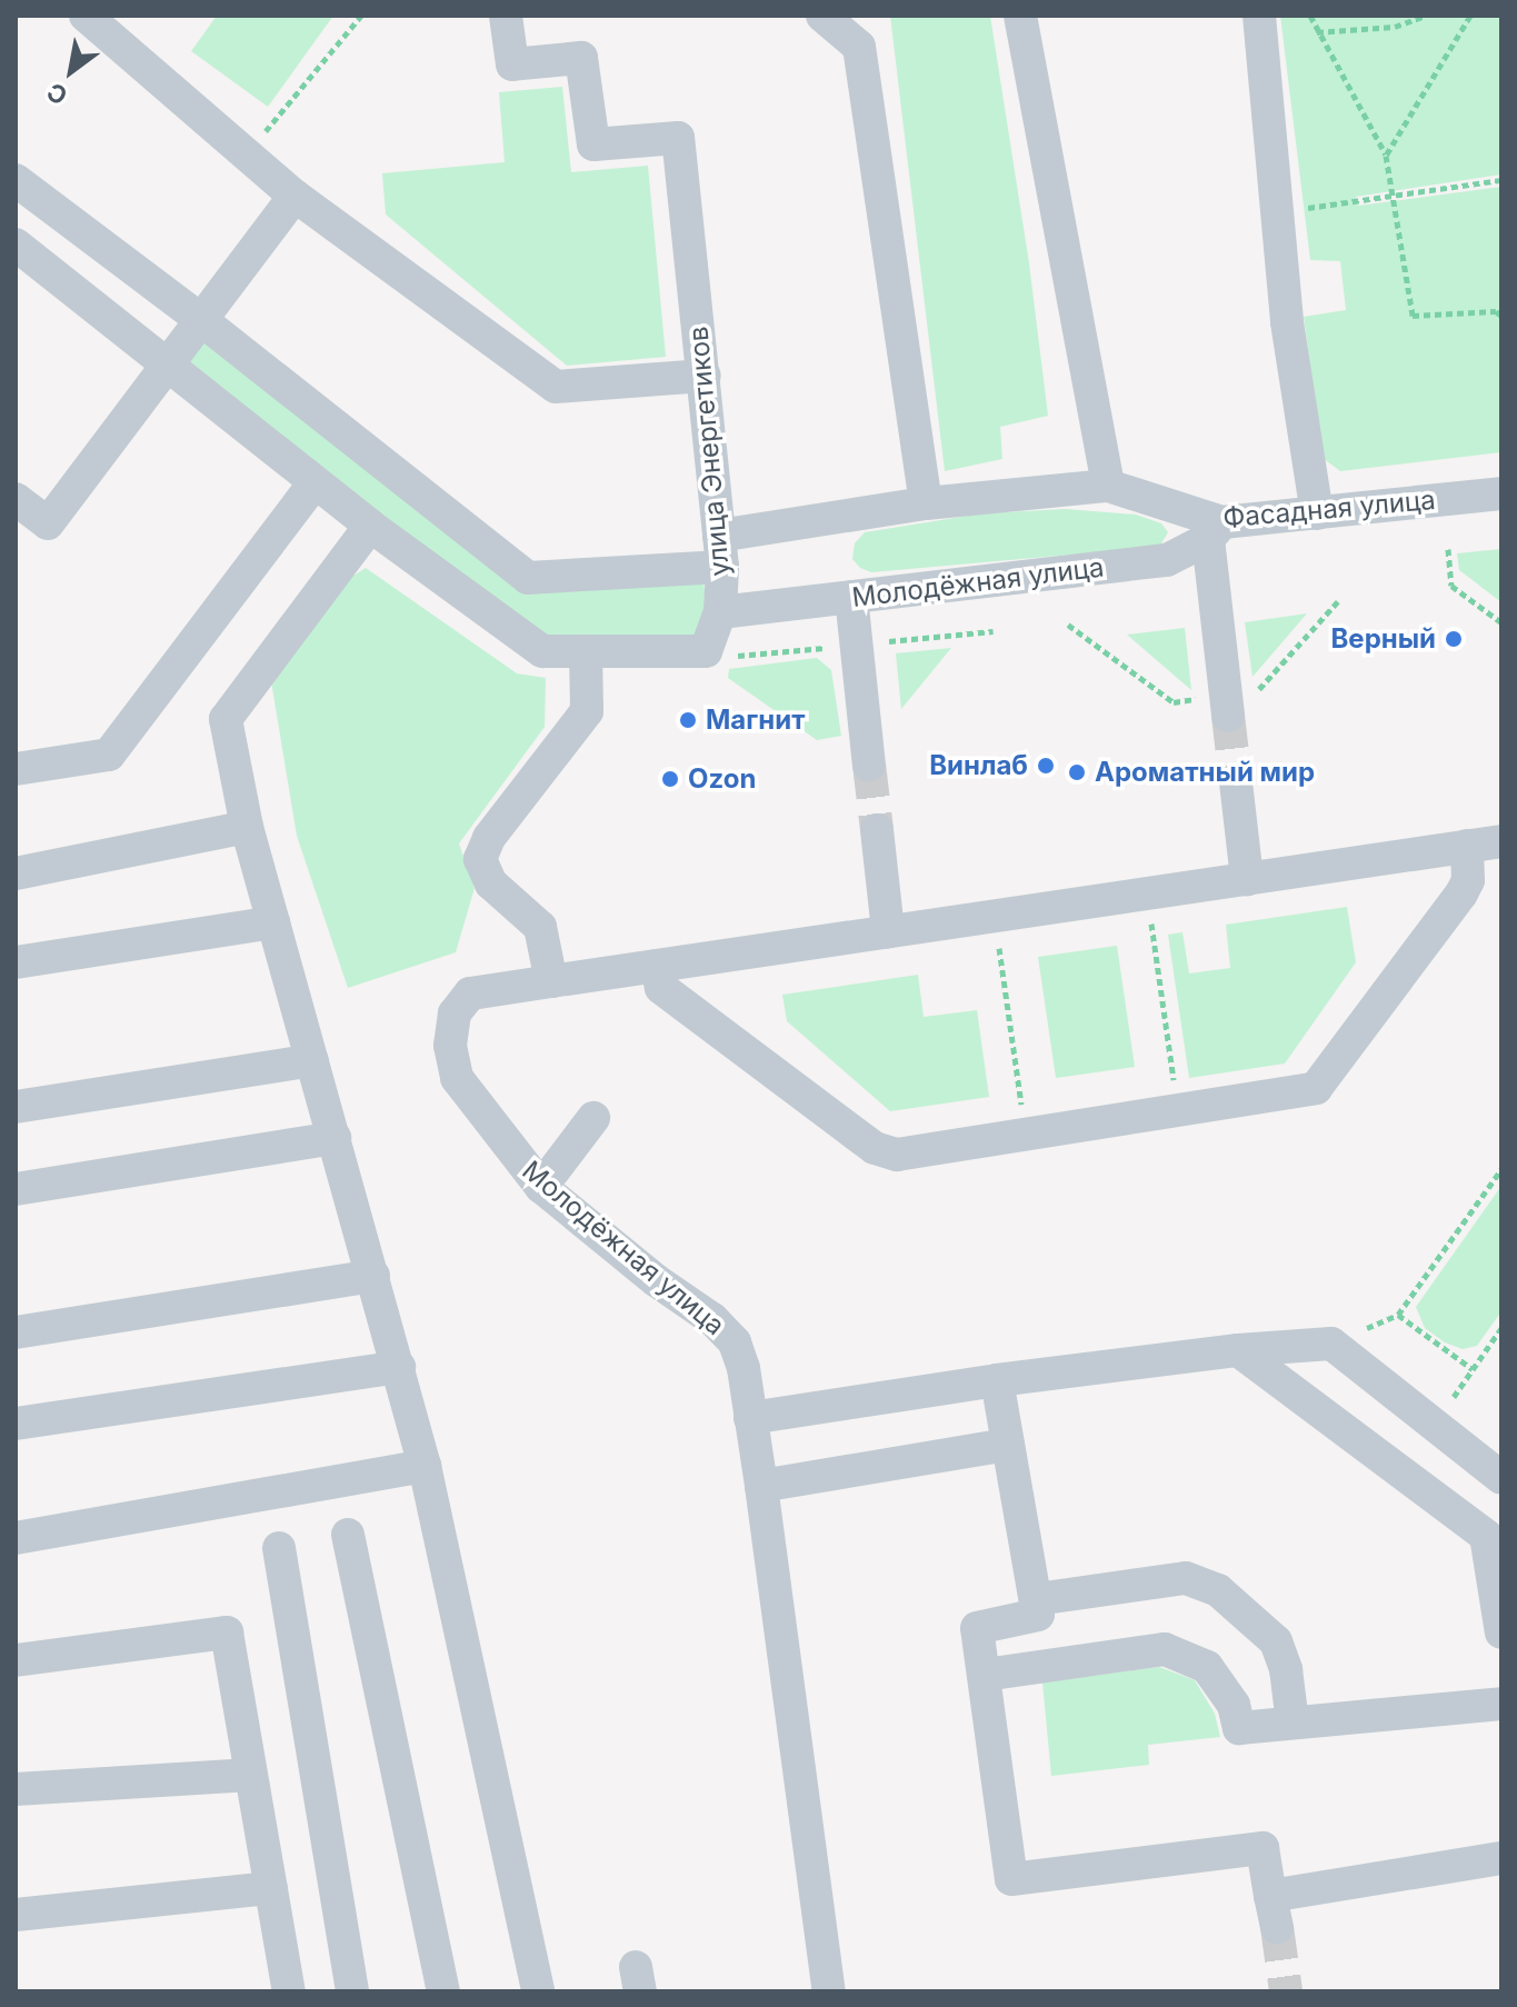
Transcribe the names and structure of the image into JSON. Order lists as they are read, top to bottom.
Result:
{
  "streets": {
    "street": ["улица Энергетиков", "Фасадная улица", "Молодёжная улица"]
  },
  "crossings": [
    ["улица Энергетиков", "Молодёжная улица"],
    ["Фасадная улица", "Молодёжная улица"]
  ],
  "places": [
    "Верный",
    "Магнит",
    "Винлаб",
    "Ароматный мир",
    "Ozon"
  ],
  "north": "bottom left"
}
